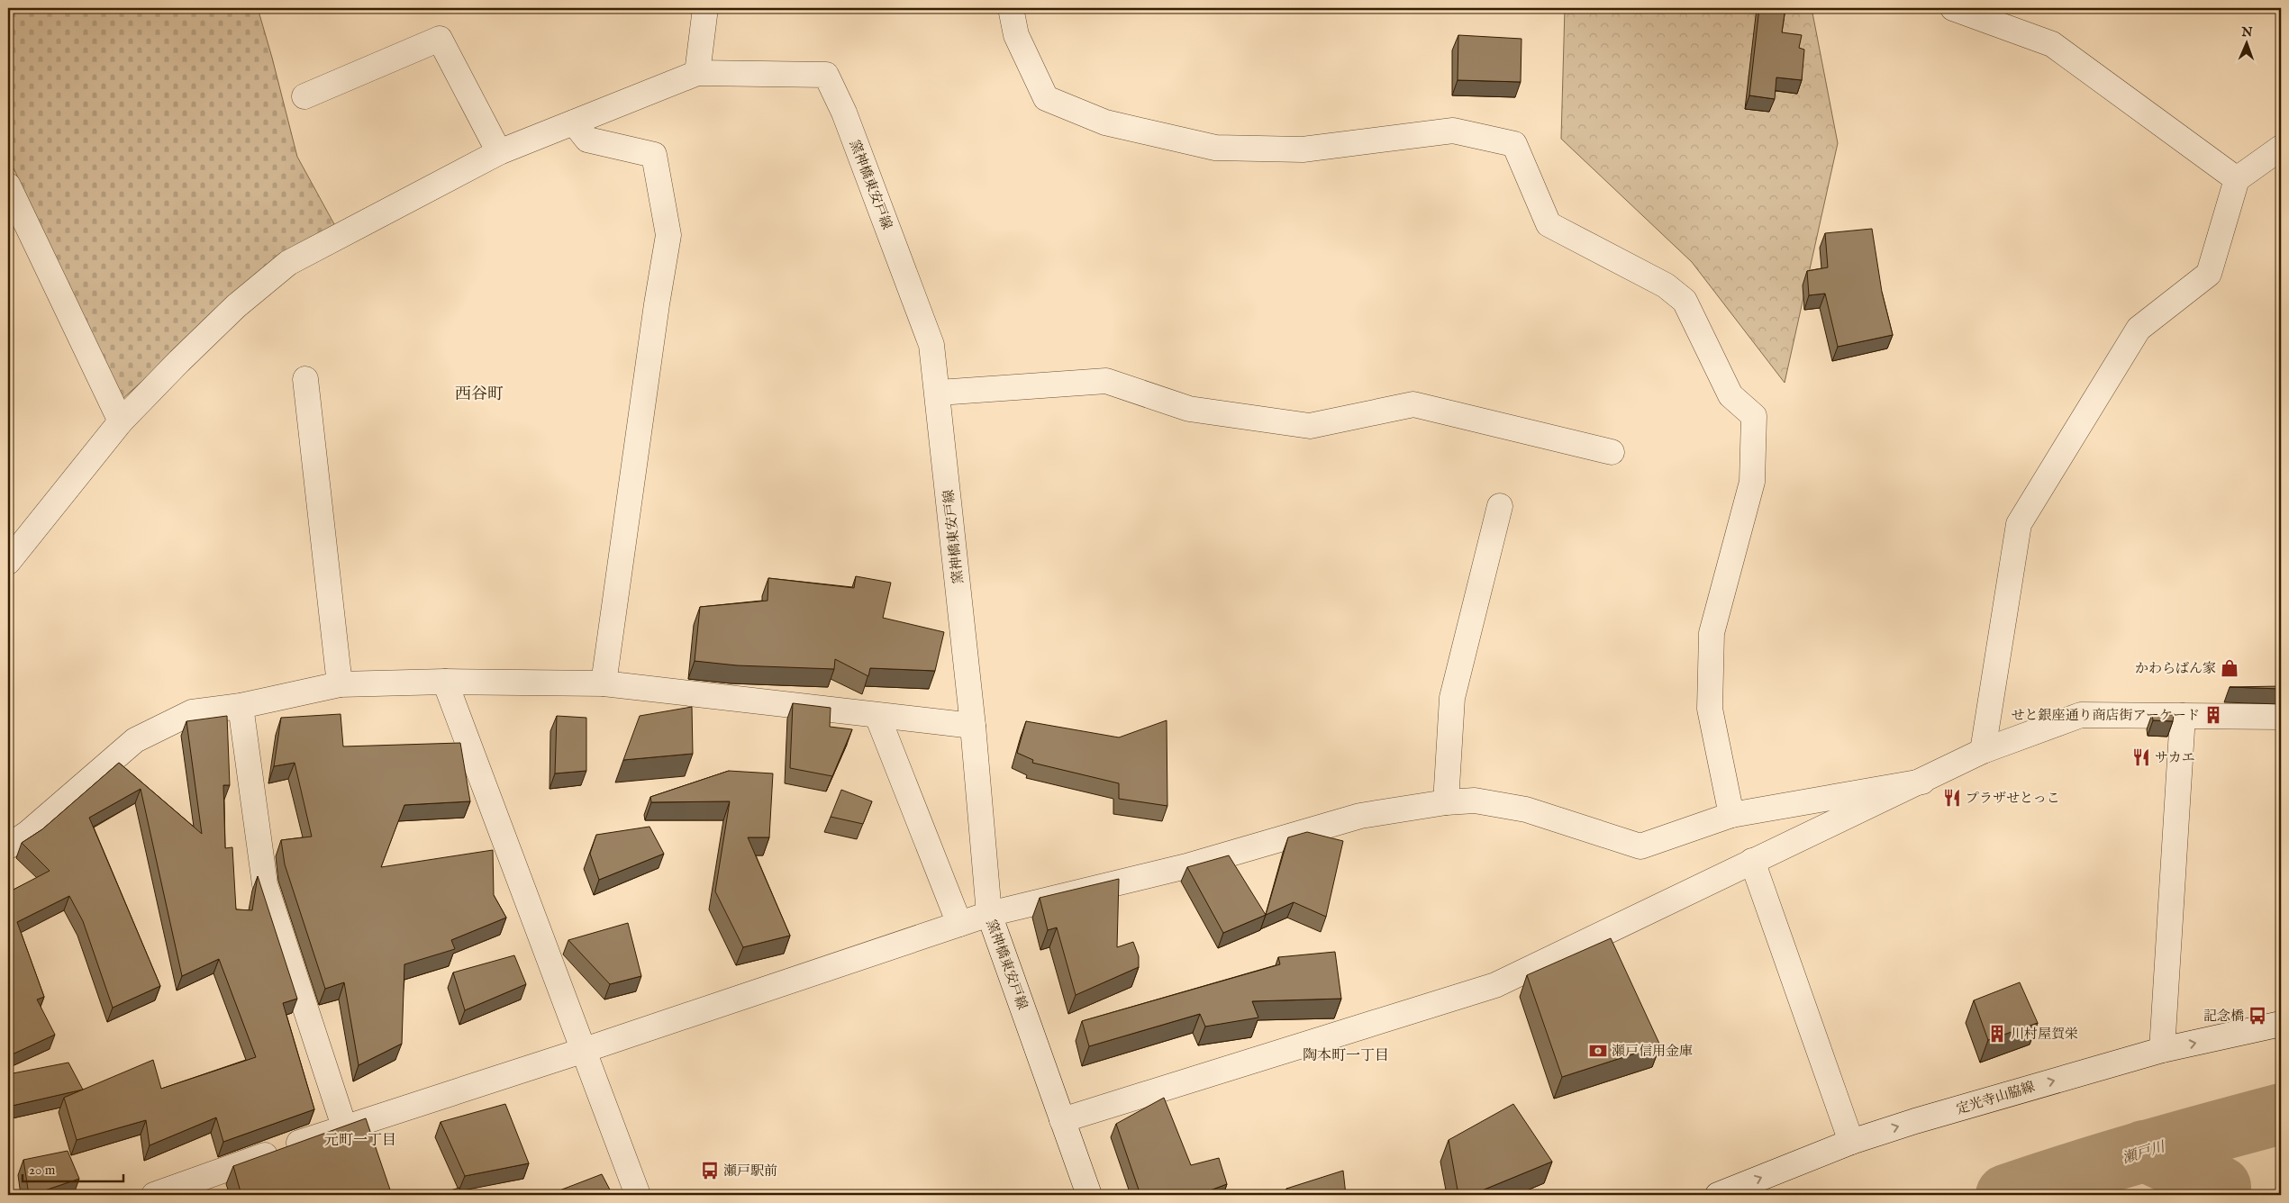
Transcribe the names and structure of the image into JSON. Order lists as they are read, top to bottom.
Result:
{
  "streets": {
    "street": ["窯神橋東安戸線", "定光寺山脇線"]
  },
  "one_way": ["定光寺山脇線"],
  "districts": ["西谷町", "陶本町一丁目", "元町一丁目"],
  "water": ["瀬戸川"],
  "places": {
    "shop": ["かわらばん家"],
    "building": ["せと銀座通り商店街アーケード", "川村屋賀栄"],
    "restaurant": ["サカエ", "プラザせとっこ"],
    "bus stop": ["記念橋", "瀬戸駅前"],
    "bank": ["瀬戸信用金庫"]
  },
  "scale_bar": "20 m",
  "north": "top"
}
